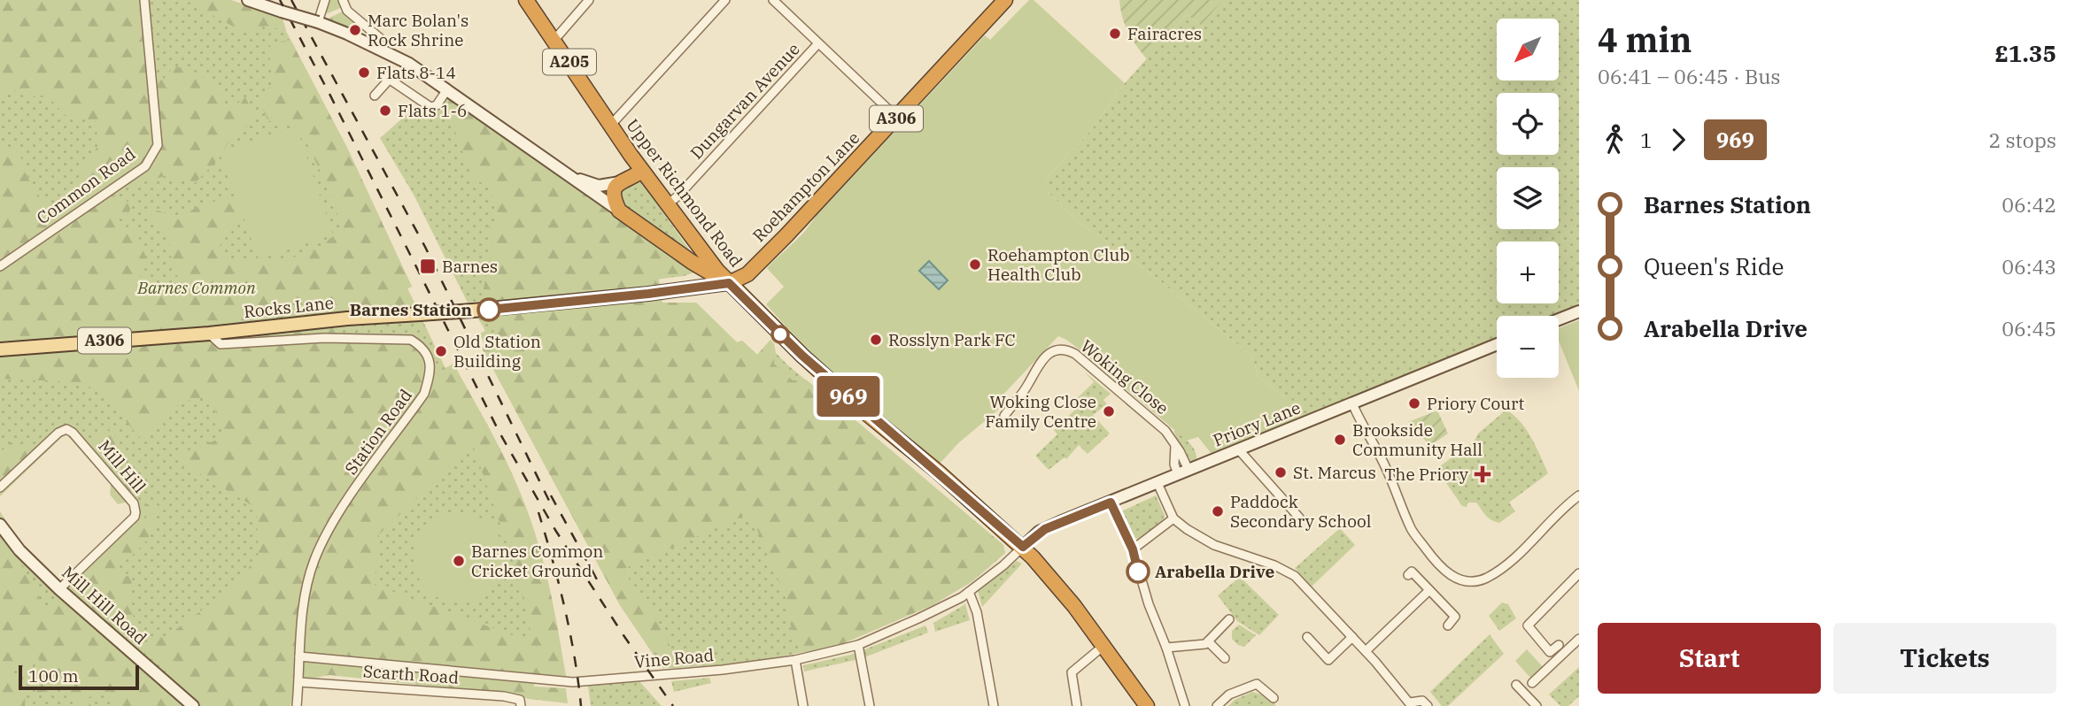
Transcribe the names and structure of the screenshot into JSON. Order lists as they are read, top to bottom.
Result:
{
  "streets": {
    "highway": [
      "A205",
      "A306",
      "Roehampton Lane",
      "Upper Richmond Road"
    ],
    "main road": ["Rocks Lane", "Priory Lane", "Mill Hill Road"],
    "street": [
      "Dungarvan Avenue",
      "Common Road",
      "Woking Close",
      "Station Road",
      "Mill Hill",
      "Vine Road",
      "Scarth Road"
    ]
  },
  "crossings": [
    ["A205", "Roehampton Lane"],
    ["A205", "Upper Richmond Road"],
    ["A205", "Rocks Lane"],
    ["Dungarvan Avenue", "Upper Richmond Road"],
    ["Roehampton Lane", "Upper Richmond Road"],
    ["Roehampton Lane", "Rocks Lane"],
    ["Upper Richmond Road", "Rocks Lane"],
    ["Upper Richmond Road", "Priory Lane"],
    ["Upper Richmond Road", "Vine Road"],
    ["Rocks Lane", "Station Road"],
    ["Woking Close", "Priory Lane"],
    ["Priory Lane", "Vine Road"],
    ["Station Road", "Vine Road"],
    ["Station Road", "Scarth Road"],
    ["Mill Hill", "Mill Hill Road"]
  ],
  "parks": ["Barnes Common"],
  "places": {
    "other": [
      "Marc Bolan's Rock Shrine",
      "Fairacres",
      "Flats 8-14",
      "Flats 1-6",
      "Roehampton Club Health Club",
      "Barnes Station",
      "Rosslyn Park FC",
      "Old Station Building",
      "Priory Court",
      "Woking Close Family Centre",
      "Brookside Community Hall",
      "St. Marcus",
      "Paddock Secondary School",
      "Barnes Common Cricket Ground",
      "Arabella Drive"
    ],
    "transit": ["Barnes"],
    "health": ["The Priory"]
  },
  "lines": ["bus line 969"],
  "scale_bar": "100 m",
  "north": "bottom left",
  "page": {
    "on_map": "969",
    "heading": ["4 min", "06:41 – 06:45 · Bus", "£1.35"],
    "map_buttons": ["+", "−"],
    "legs": ["1", "969", "2 stops"],
    "list": [
      {
        "name": "Barnes Station",
        "value": "06:42"
      },
      {
        "name": "Queen's Ride",
        "value": "06:43"
      },
      {
        "name": "Arabella Drive",
        "value": "06:45"
      }
    ],
    "buttons": ["Start", "Tickets"],
    "scale": "100 m"
  }
}
